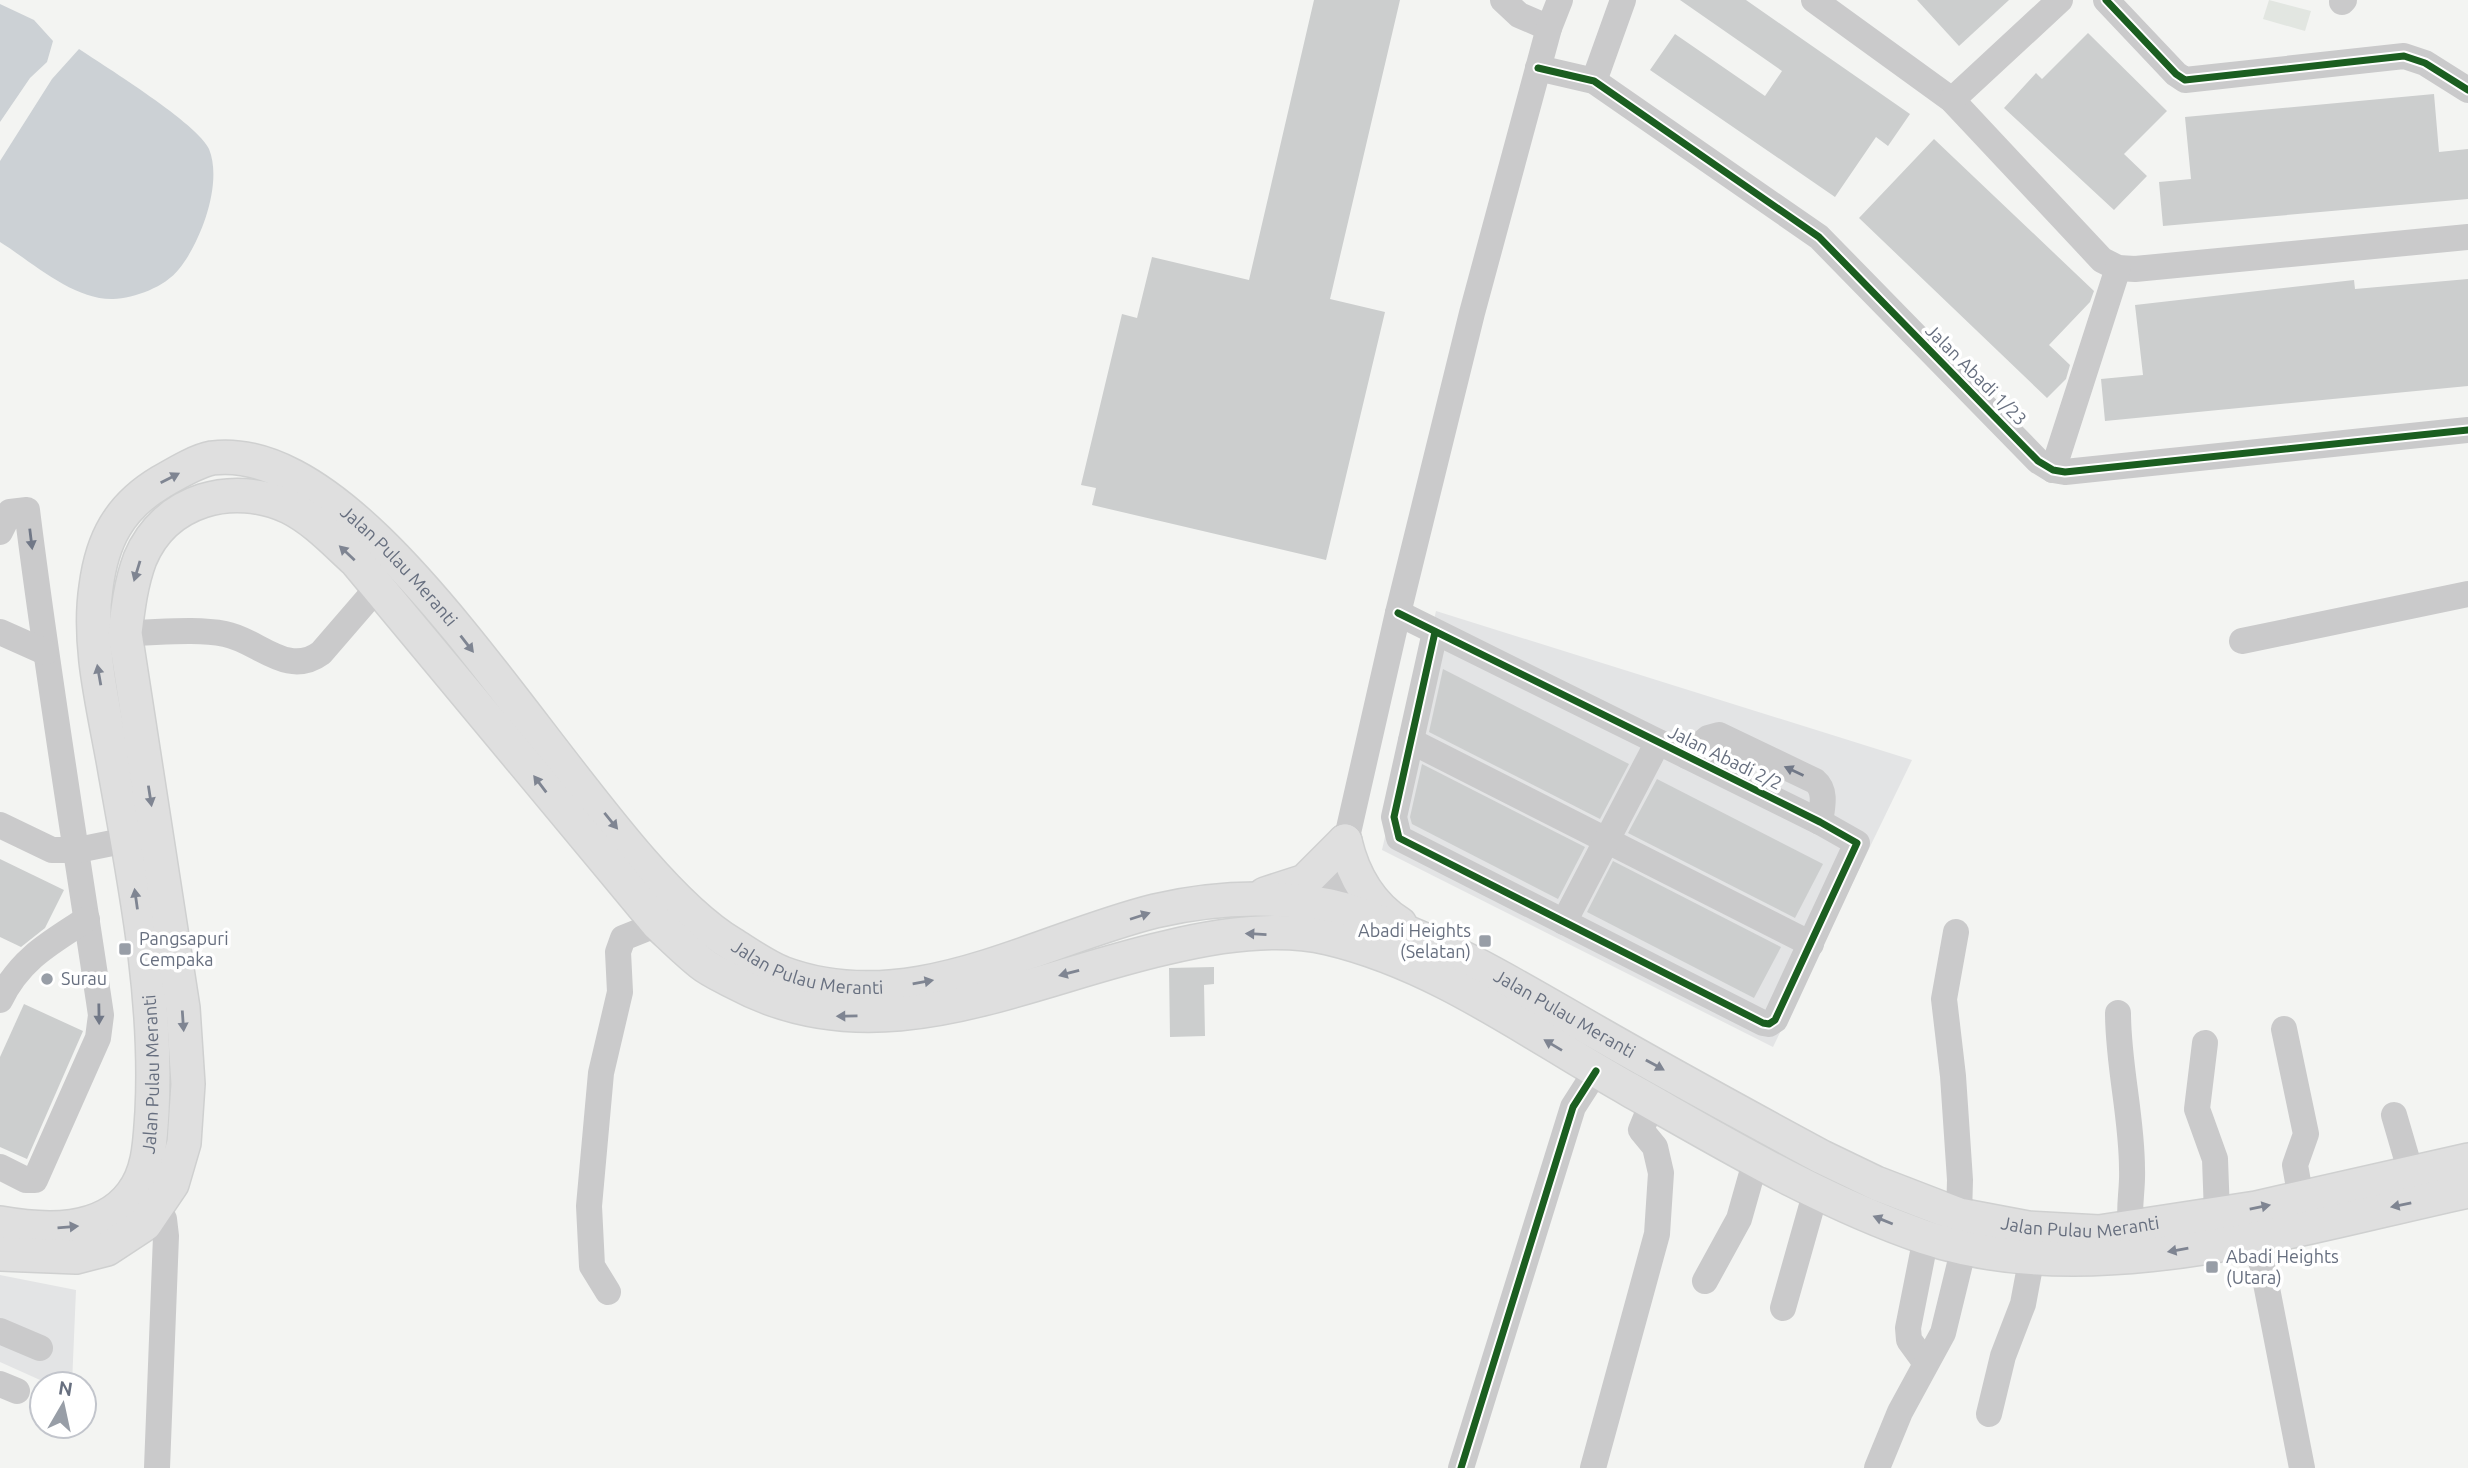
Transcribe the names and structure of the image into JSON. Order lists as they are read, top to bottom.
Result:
{
  "streets": {
    "main road": ["Jalan Pulau Meranti"],
    "street": ["Jalan Abadi 1/23", "Jalan Abadi 2/2"]
  },
  "places": {
    "transit": ["Abadi Heights (Selatan)", "Pangsapuri Cempaka", "Abadi Heights (Utara)"],
    "other": ["Surau"]
  },
  "north": "top"
}
